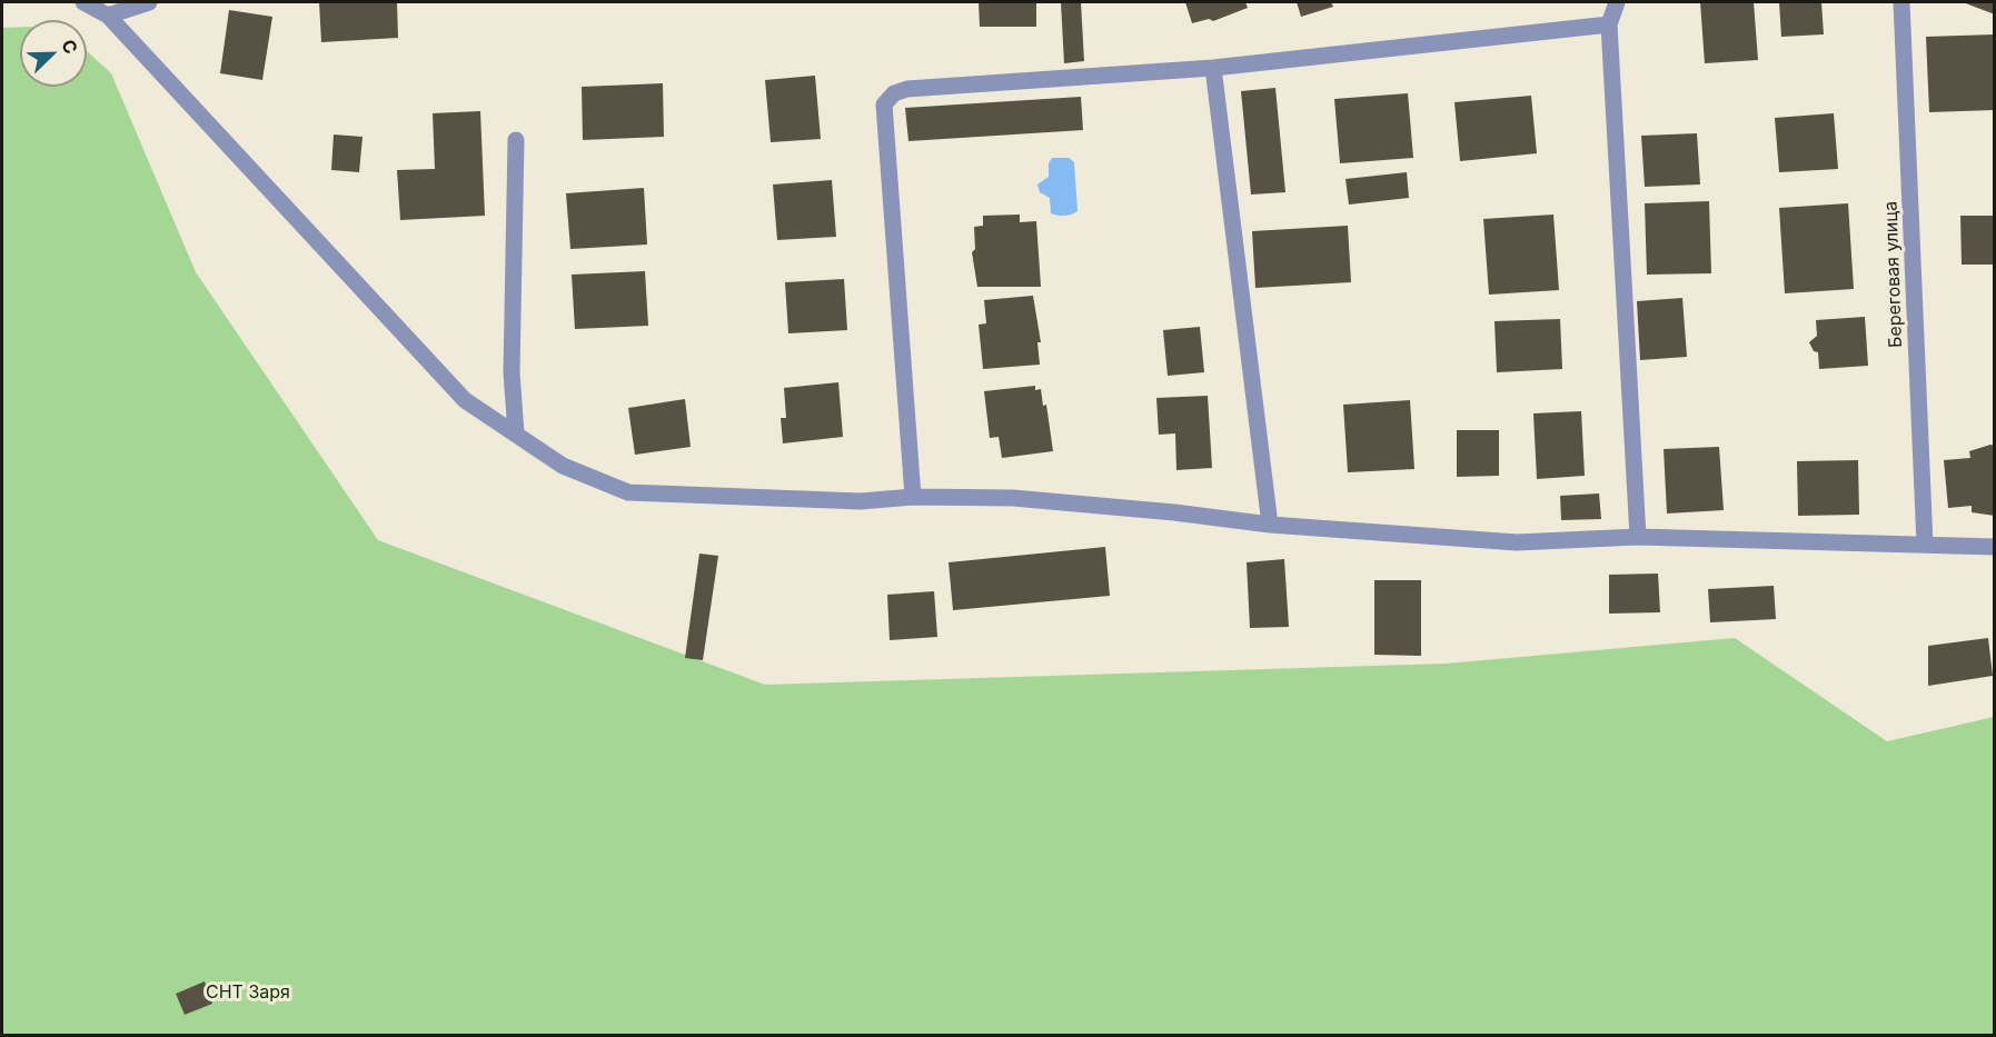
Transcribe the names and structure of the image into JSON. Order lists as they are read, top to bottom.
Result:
{
  "streets": {
    "street": ["Береговая улица"]
  },
  "parks": ["СНТ Заря"],
  "north": "top right"
}
